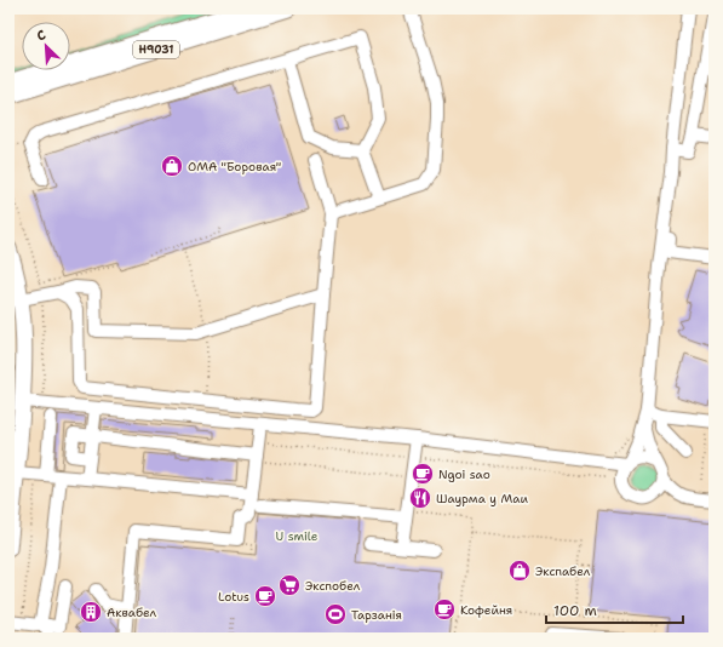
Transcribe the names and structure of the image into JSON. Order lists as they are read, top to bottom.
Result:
{
  "streets": {
    "main road": ["Н9031"]
  },
  "parks": ["U smile"],
  "places": {
    "shop": ["ОМА \"Боровая\"", "Экспабел"],
    "cafe": ["Ngoi sao", "Lotus", "Кофейня"],
    "restaurant": ["Шаурма у Маи"],
    "supermarket": ["Экспобел"],
    "building": ["Аквабел"],
    "sports": ["Тарзанія"]
  },
  "scale_bar": "100 m",
  "north": "top left"
}
